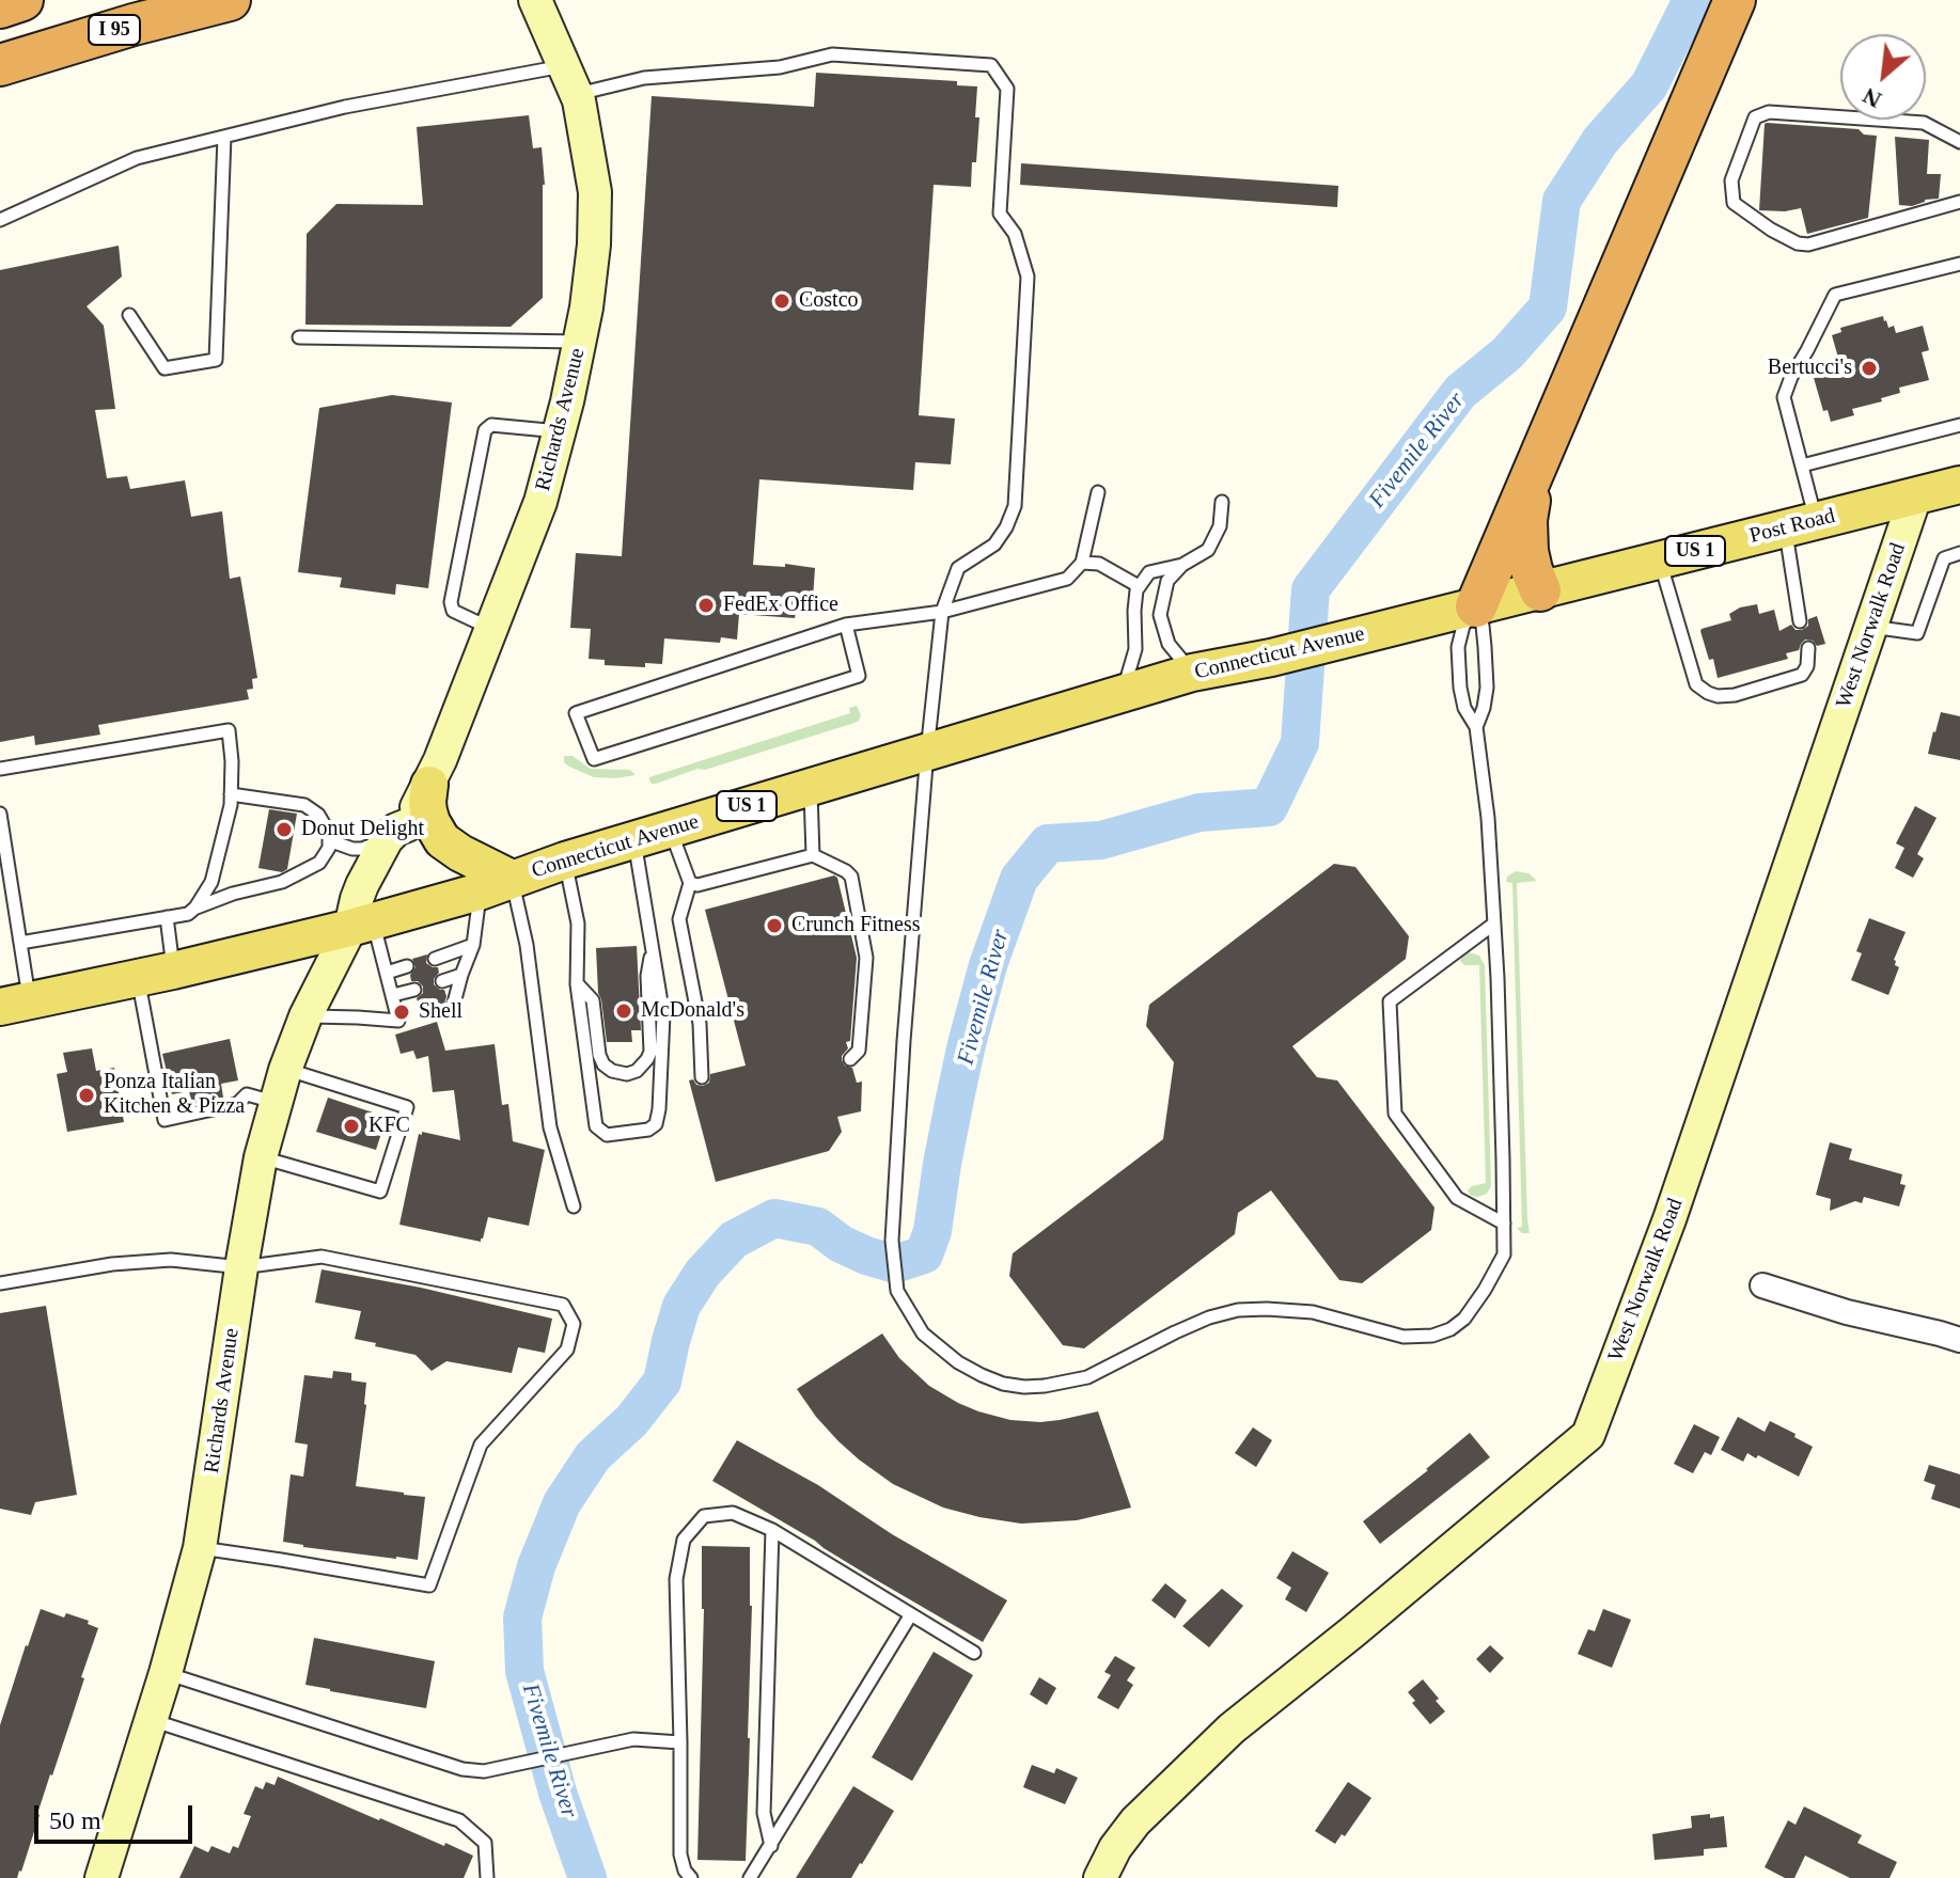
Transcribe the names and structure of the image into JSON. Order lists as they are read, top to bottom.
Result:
{
  "streets": {
    "highway": ["I 95"],
    "main road": ["Post Road", "US 1", "Connecticut Avenue"],
    "street": ["Richards Avenue", "West Norwalk Road"]
  },
  "crossings": [
    ["Richards Avenue", "Connecticut Avenue"],
    ["Post Road", "West Norwalk Road"],
    ["Post Road", "Connecticut Avenue"]
  ],
  "water": ["Fivemile River"],
  "places": [
    "Costco",
    "Bertucci's",
    "FedEx Office",
    "Donut Delight",
    "Crunch Fitness",
    "McDonald's",
    "Shell",
    "Ponza Italian Kitchen & Pizza",
    "KFC"
  ],
  "scale_bar": "50 m",
  "north": "bottom left"
}
